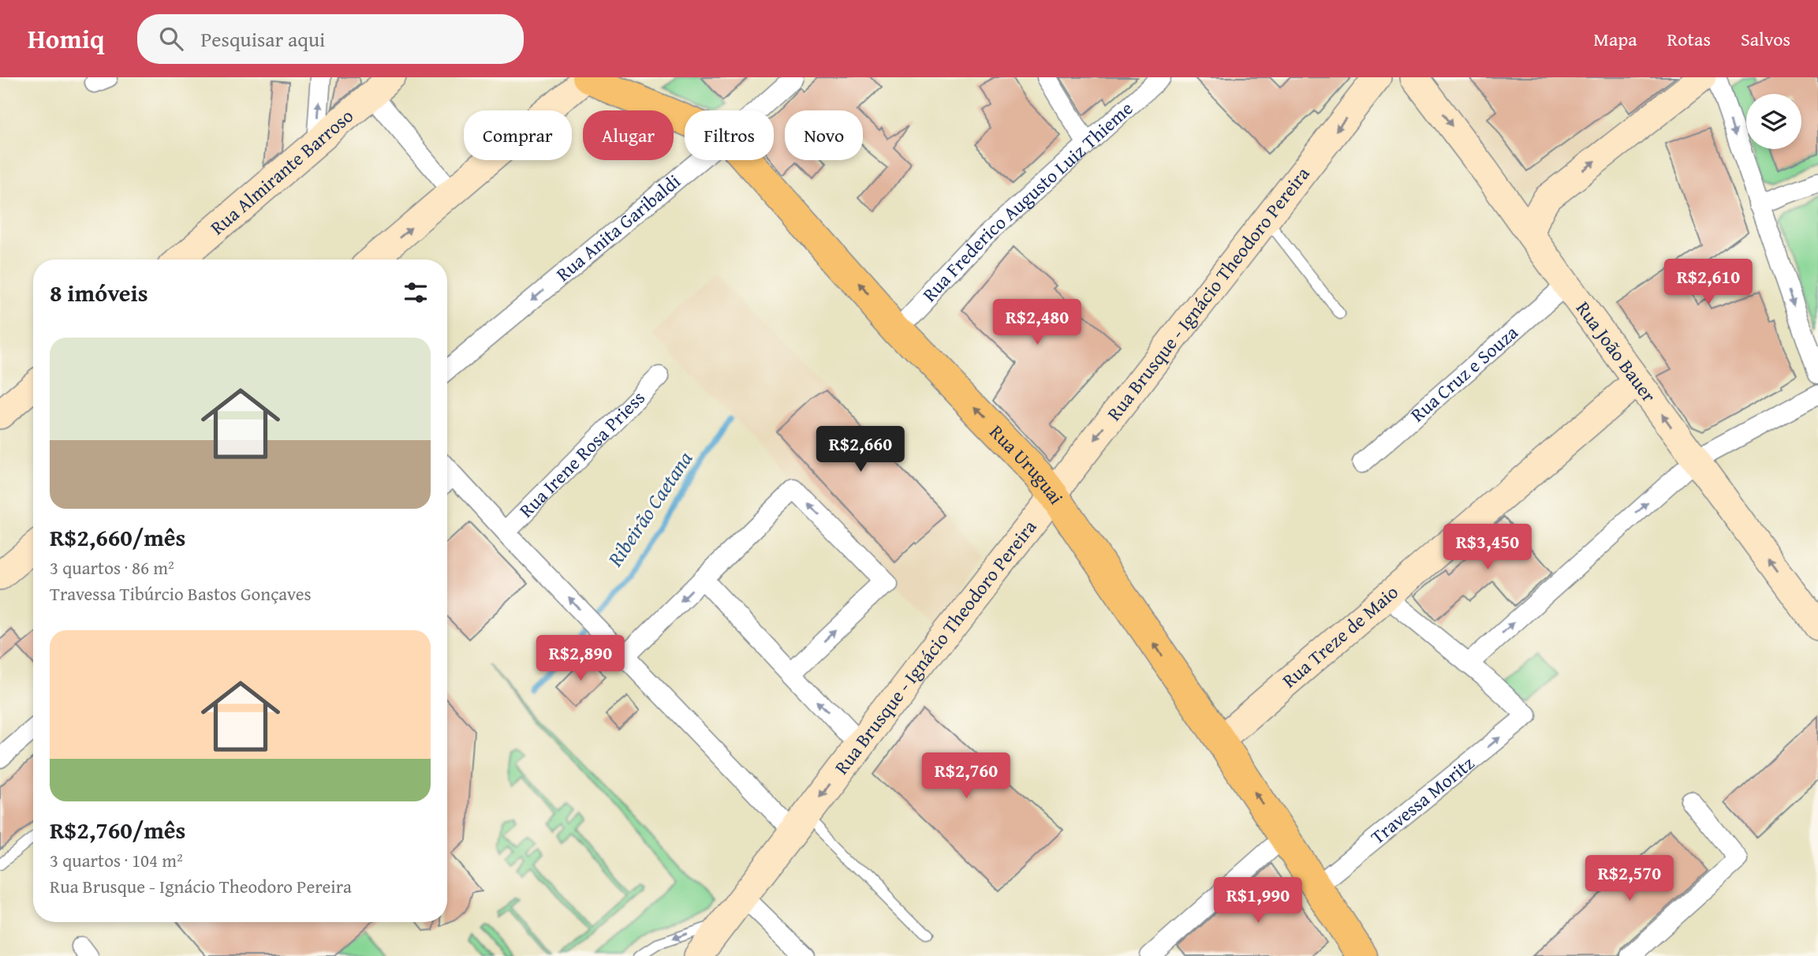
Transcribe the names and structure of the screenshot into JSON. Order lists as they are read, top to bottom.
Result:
{
  "streets": {
    "main road": ["Rua Uruguai"],
    "street": [
      "Rua Almirante Barroso",
      "Rua Frederico Augusto Luiz Thieme",
      "Rua Anita Garibaldi",
      "Rua Brusque - Ignácio Theodoro Pereira",
      "Rua João Bauer",
      "Rua Cruz e Souza",
      "Rua Irene Rosa Priess",
      "Rua Treze de Maio",
      "Travessa Moritz"
    ]
  },
  "crossings": [
    ["Rua Frederico Augusto Luiz Thieme", "Rua Uruguai"],
    ["Rua Brusque - Ignácio Theodoro Pereira", "Rua Uruguai"],
    ["Rua João Bauer", "Rua Cruz e Souza"],
    ["Rua João Bauer", "Rua Treze de Maio"],
    ["Rua Uruguai", "Rua Treze de Maio"],
    ["Rua Uruguai", "Travessa Moritz"]
  ],
  "one_way": ["Rua Brusque - Ignácio Theodoro Pereira", "Rua Uruguai"],
  "water": ["Ribeirão Caetana"],
  "page": {
    "header": "Homiq",
    "search": "Pesquisar aqui",
    "nav": ["Mapa", "Rotas", "Salvos"],
    "chip": [
      "Comprar",
      "Alugar",
      "Filtros",
      "Novo"
    ],
    "price": [
      "R$2,610",
      "R$2,480",
      "R$2,660",
      "R$3,450",
      "R$2,890",
      "R$2,760",
      "R$2,570",
      "R$1,990"
    ],
    "heading": "8 imóveis",
    "list": [
      {
        "name": "R$2,660/mês",
        "note": "3 quartos · 86 m² · Travessa Tibúrcio Bastos Gonçaves"
      },
      {
        "name": "R$2,760/mês",
        "note": "3 quartos · 104 m² · Rua Brusque - Ignácio Theodoro Pereira"
      }
    ]
  }
}
